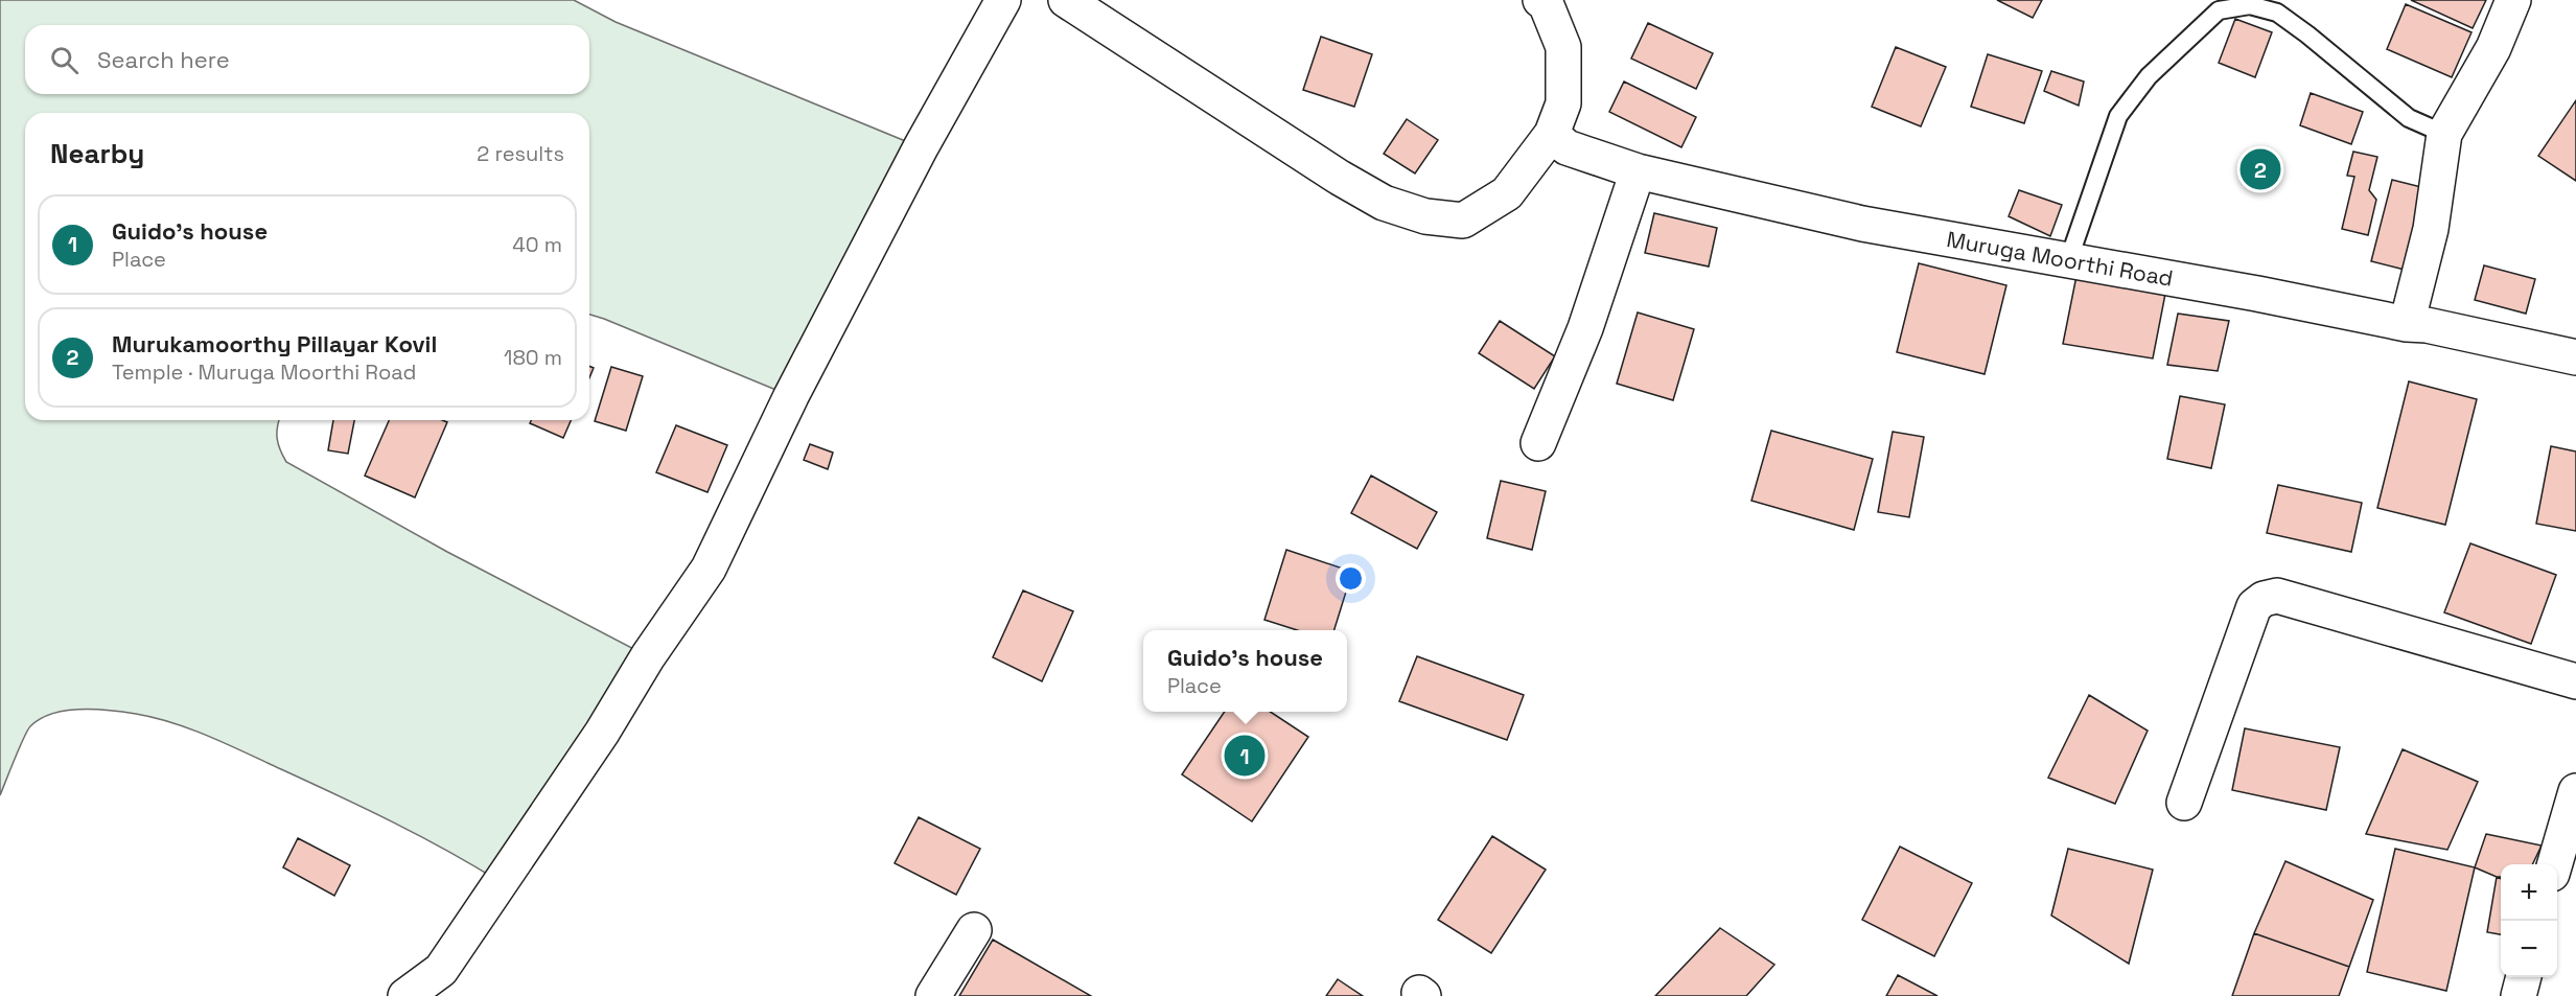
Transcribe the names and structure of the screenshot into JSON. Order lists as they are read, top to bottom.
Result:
{
  "streets": {
    "street": ["Muruga Moorthi Road"]
  },
  "page": {
    "search": "Search here",
    "heading": ["Nearby", "2 results"],
    "pins": ["2", "1"],
    "list": [
      {
        "mark": "1",
        "name": "Guido's house",
        "note": "Place",
        "value": "40 m"
      },
      {
        "mark": "2",
        "name": "Murukamoorthy Pillayar Kovil",
        "note": "Temple · Muruga Moorthi Road",
        "value": "180 m"
      }
    ],
    "popup": ["Guido's house", "Place"],
    "map_buttons": ["+", "−"]
  }
}
